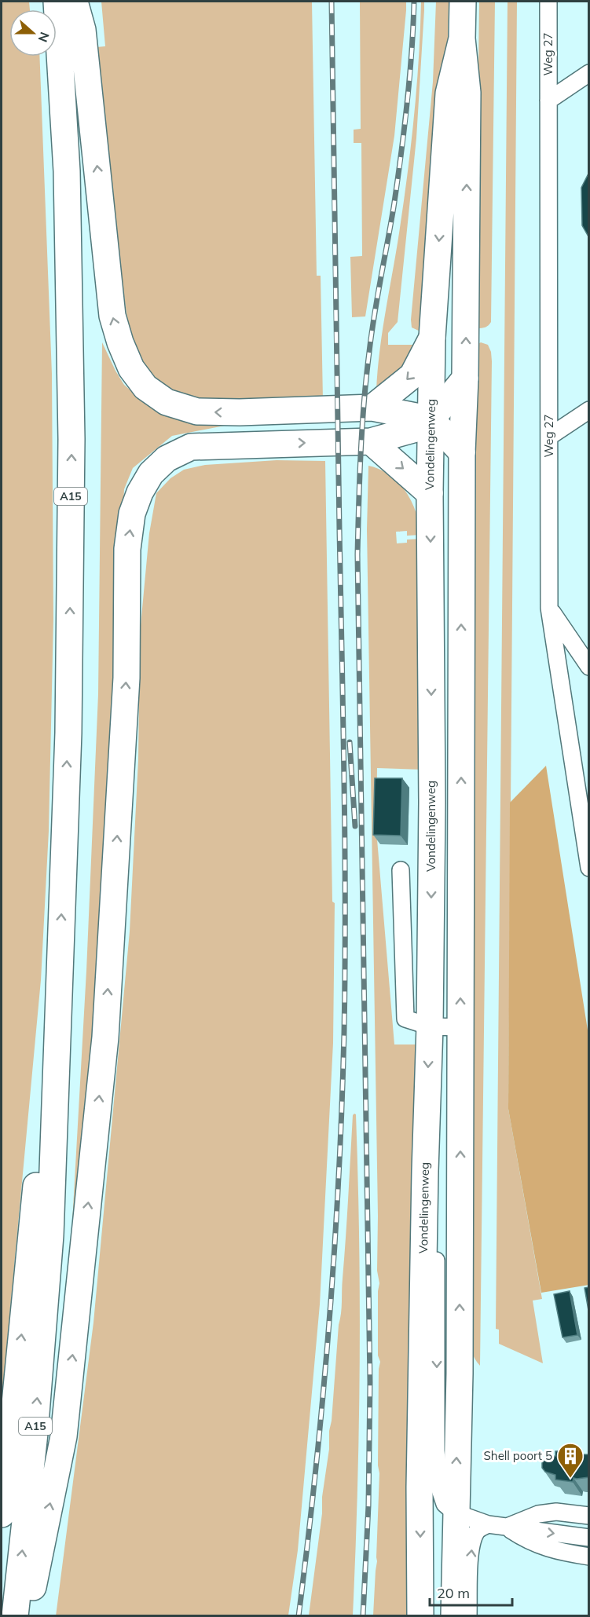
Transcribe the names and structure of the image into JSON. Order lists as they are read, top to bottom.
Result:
{
  "streets": {
    "main road": ["Vondelingenweg", "A15"],
    "lane": ["Weg 27"]
  },
  "crossings": [
    ["Vondelingenweg", "A15"]
  ],
  "places": {
    "building": ["Shell poort 5"]
  },
  "scale_bar": "20 m",
  "north": "right"
}
